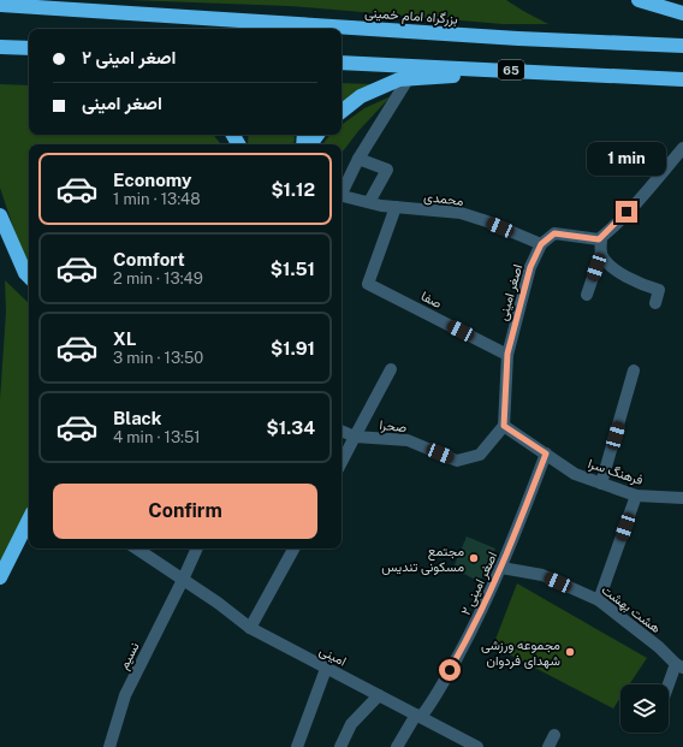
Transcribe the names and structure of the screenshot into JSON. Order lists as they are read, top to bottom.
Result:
{
  "streets": {
    "highway": ["بزرگراه امام خمینی", "65"],
    "street": [
      "محمدی",
      "اصغر امینی",
      "صفا",
      "صحرا",
      "فرهنگ سرا",
      "۲ اصغر امینی",
      "هشت بهشت",
      "نسیم",
      "امینی"
    ]
  },
  "crossings": [
    ["محمدی", "اصغر امینی"],
    ["محمدی", "صفا"],
    ["اصغر امینی", "صفا"],
    ["اصغر امینی", "صحرا"],
    ["فرهنگ سرا", "۲ اصغر امینی"],
    ["۲ اصغر امینی", "هشت بهشت"],
    ["۲ اصغر امینی", "امینی"],
    ["نسیم", "امینی"]
  ],
  "places": ["مجتمع مسکونی تندیس", "مجموعه ورزشی شهدای فردوان"],
  "page": {
    "banner": ["۲ اصغر امینی", "اصغر امینی"],
    "bubble": "1 min",
    "list": [
      {
        "name": "Economy",
        "note": "1 min · 13:48",
        "value": "$1.12"
      },
      {
        "name": "Comfort",
        "note": "2 min · 13:49",
        "value": "$1.51"
      },
      {
        "name": "XL",
        "note": "3 min · 13:50",
        "value": "$1.91"
      },
      {
        "name": "Black",
        "note": "4 min · 13:51",
        "value": "$1.34"
      }
    ],
    "buttons": "Confirm"
  }
}
